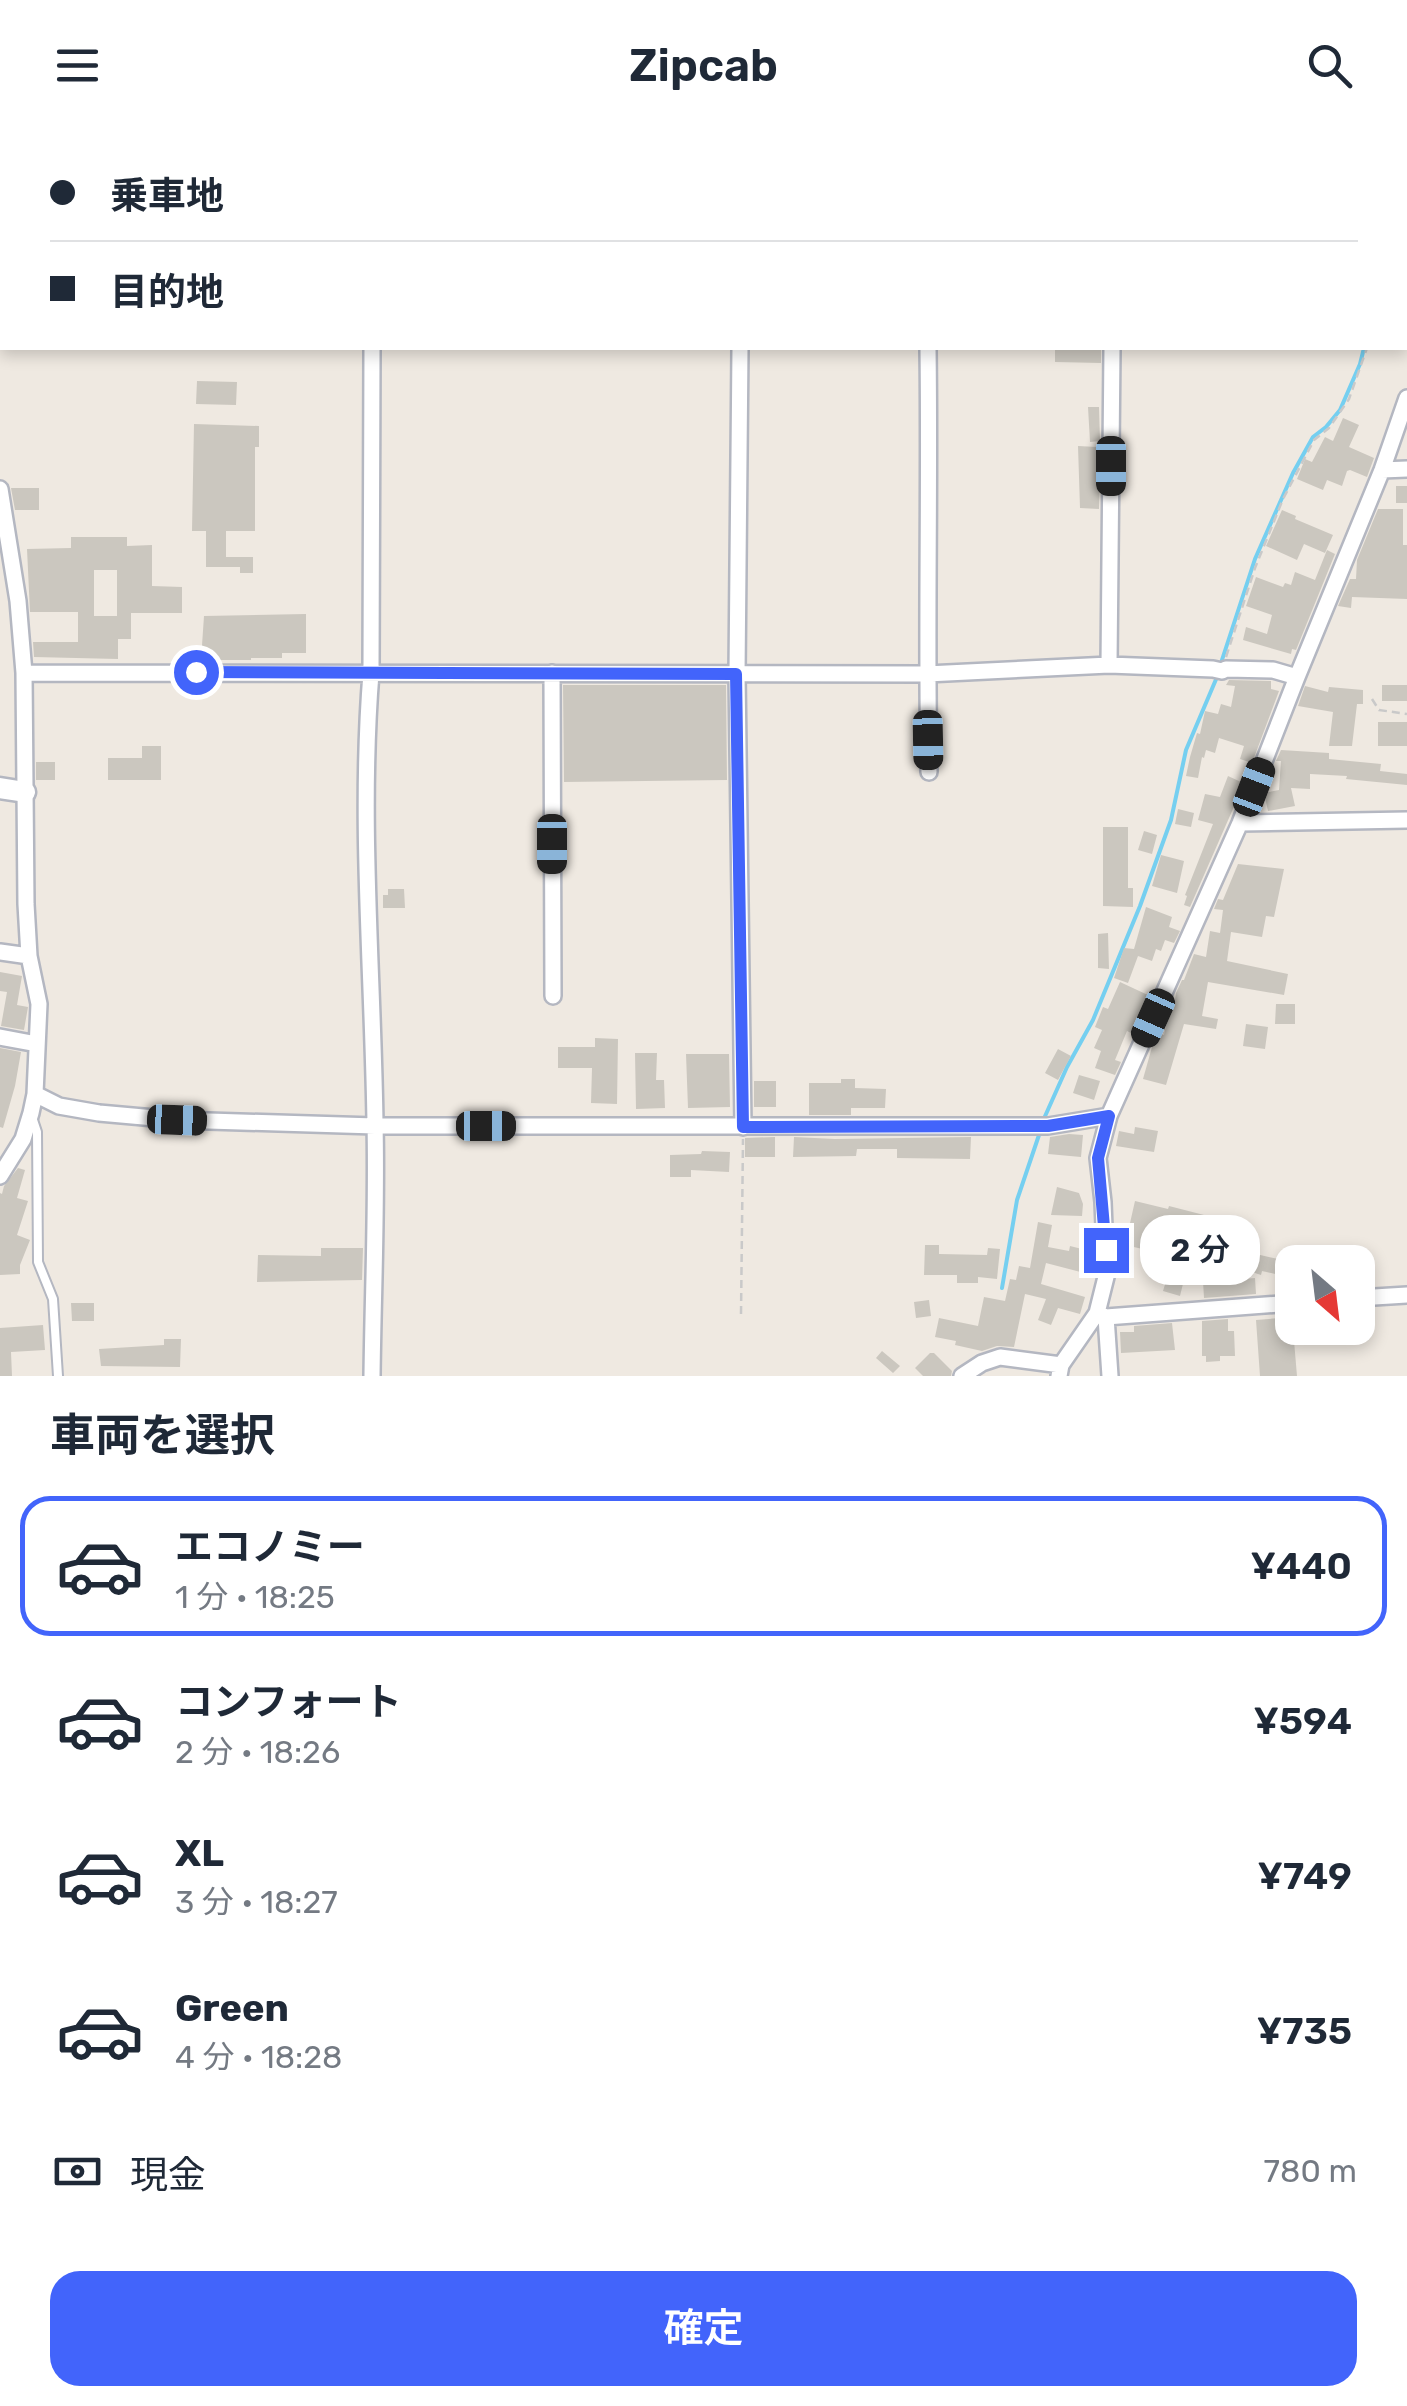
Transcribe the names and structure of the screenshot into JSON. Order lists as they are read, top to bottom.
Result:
{
  "north": "bottom right",
  "page": {
    "header": "Zipcab",
    "banner": ["乗車地", "目的地"],
    "bubble": "2 分",
    "heading": "車両を選択",
    "list": [
      {
        "name": "エコノミー",
        "note": "1 分 · 18:25",
        "value": "¥440"
      },
      {
        "name": "コンフォート",
        "note": "2 分 · 18:26",
        "value": "¥594"
      },
      {
        "name": "XL",
        "note": "3 分 · 18:27",
        "value": "¥749"
      },
      {
        "name": "Green",
        "note": "4 分 · 18:28",
        "value": "¥735"
      }
    ],
    "pay": ["現金", "780 m"],
    "buttons": "確定"
  }
}
